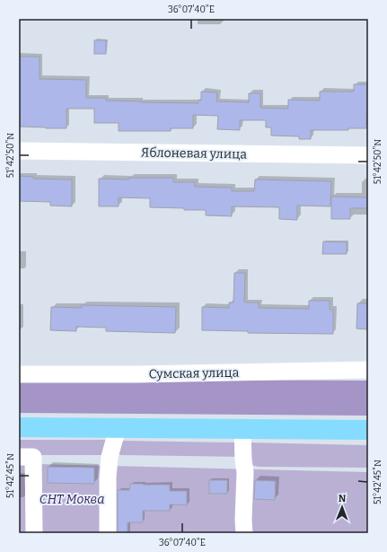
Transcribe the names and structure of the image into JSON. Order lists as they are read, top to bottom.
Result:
{
  "streets": {
    "street": ["Яблоневая улица", "Сумская улица"]
  },
  "parks": ["СНТ Моква"],
  "north": "top",
  "coordinates": ["36°07'40\"E", "51°42'50\"N", "51°42'45\"N"]
}
